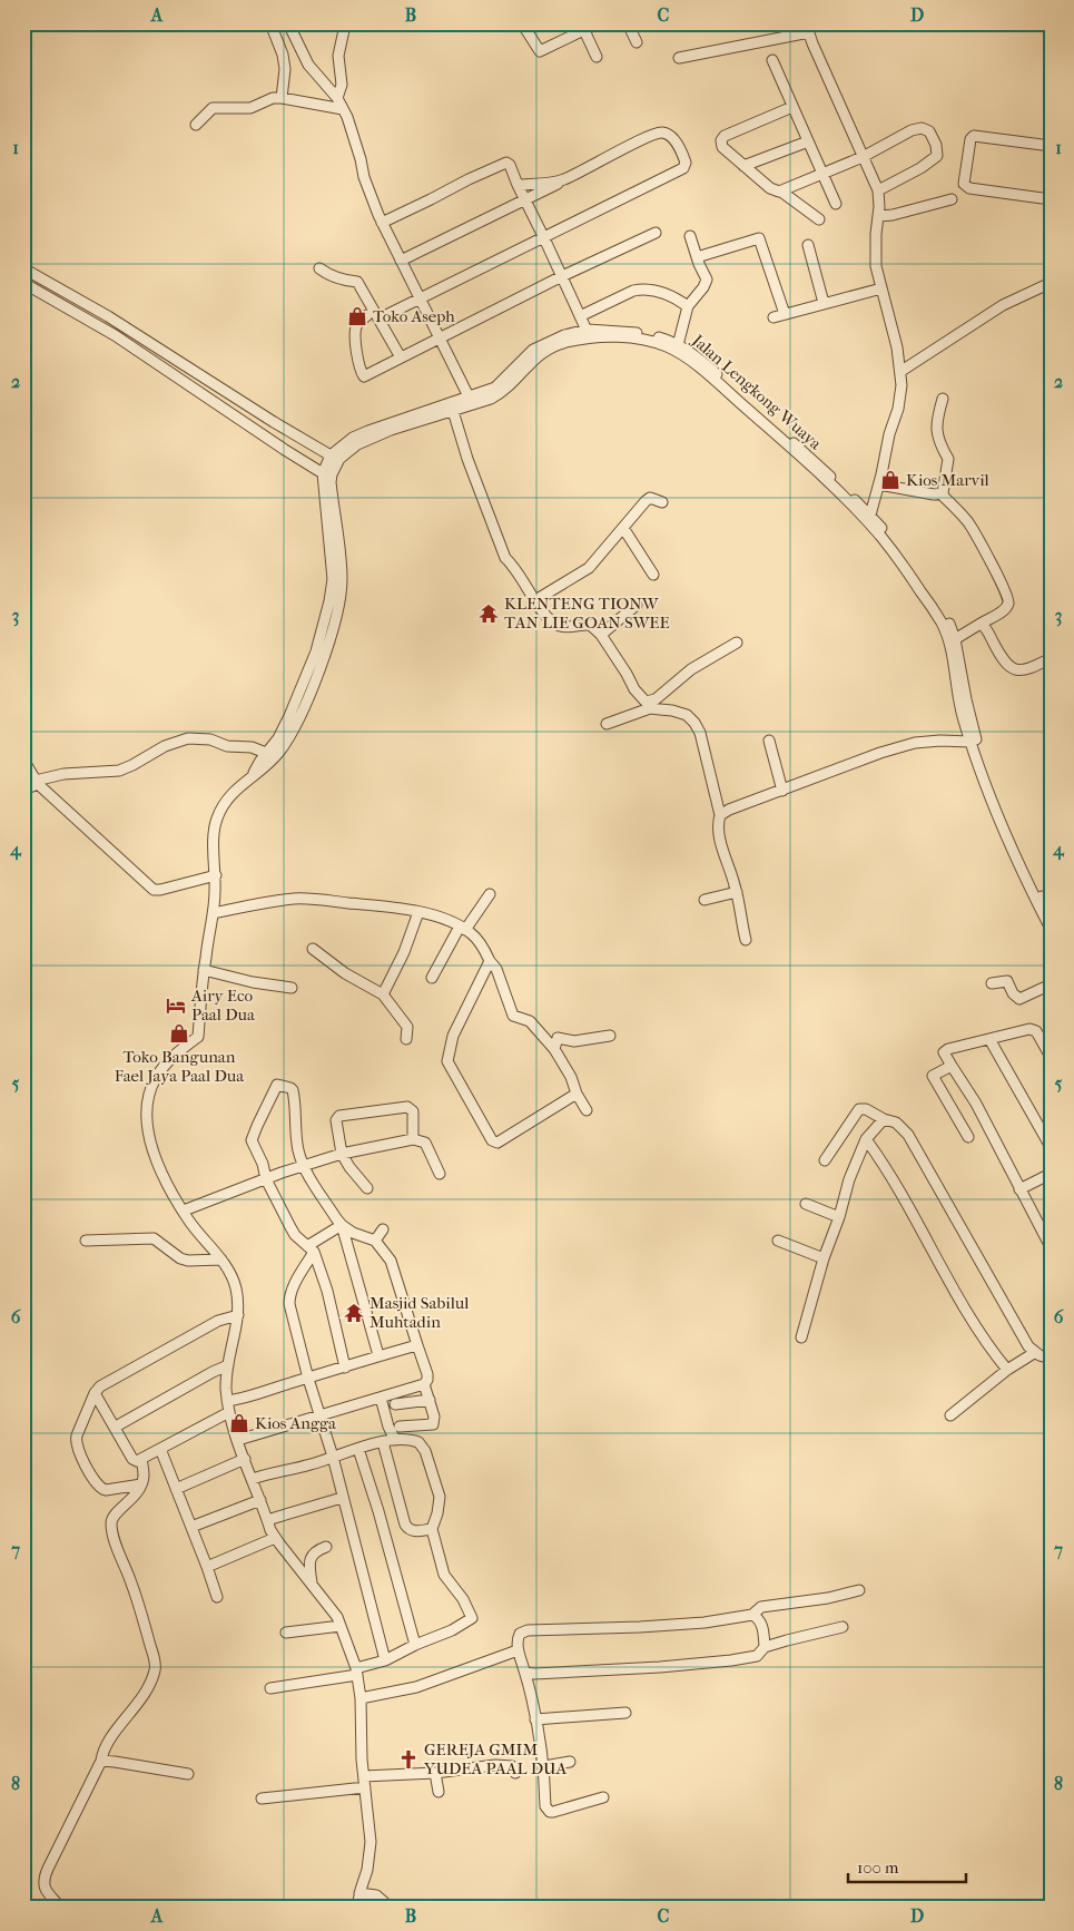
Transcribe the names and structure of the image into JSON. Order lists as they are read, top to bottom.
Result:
{
  "streets": {
    "street": ["Jalan Lengkong Wuaya"]
  },
  "places": {
    "shop": [
      "Toko Aseph",
      "Kios Marvil",
      "Toko Bangunan Fael Jaya Paal Dua",
      "Kios Angga"
    ],
    "temple": ["KLENTENG TIONW TAN LIE GOAN SWEE", "Masjid Sabilul Muhtadin"],
    "hotel": ["Airy Eco Paal Dua"],
    "church": ["GEREJA GMIM YUDEA PAAL DUA"]
  },
  "scale_bar": "100 m",
  "grid": {
    "columns": [
      "A",
      "B",
      "C",
      "D"
    ],
    "rows": [
      "1",
      "2",
      "3",
      "4",
      "5",
      "6",
      "7",
      "8"
    ]
  }
}
